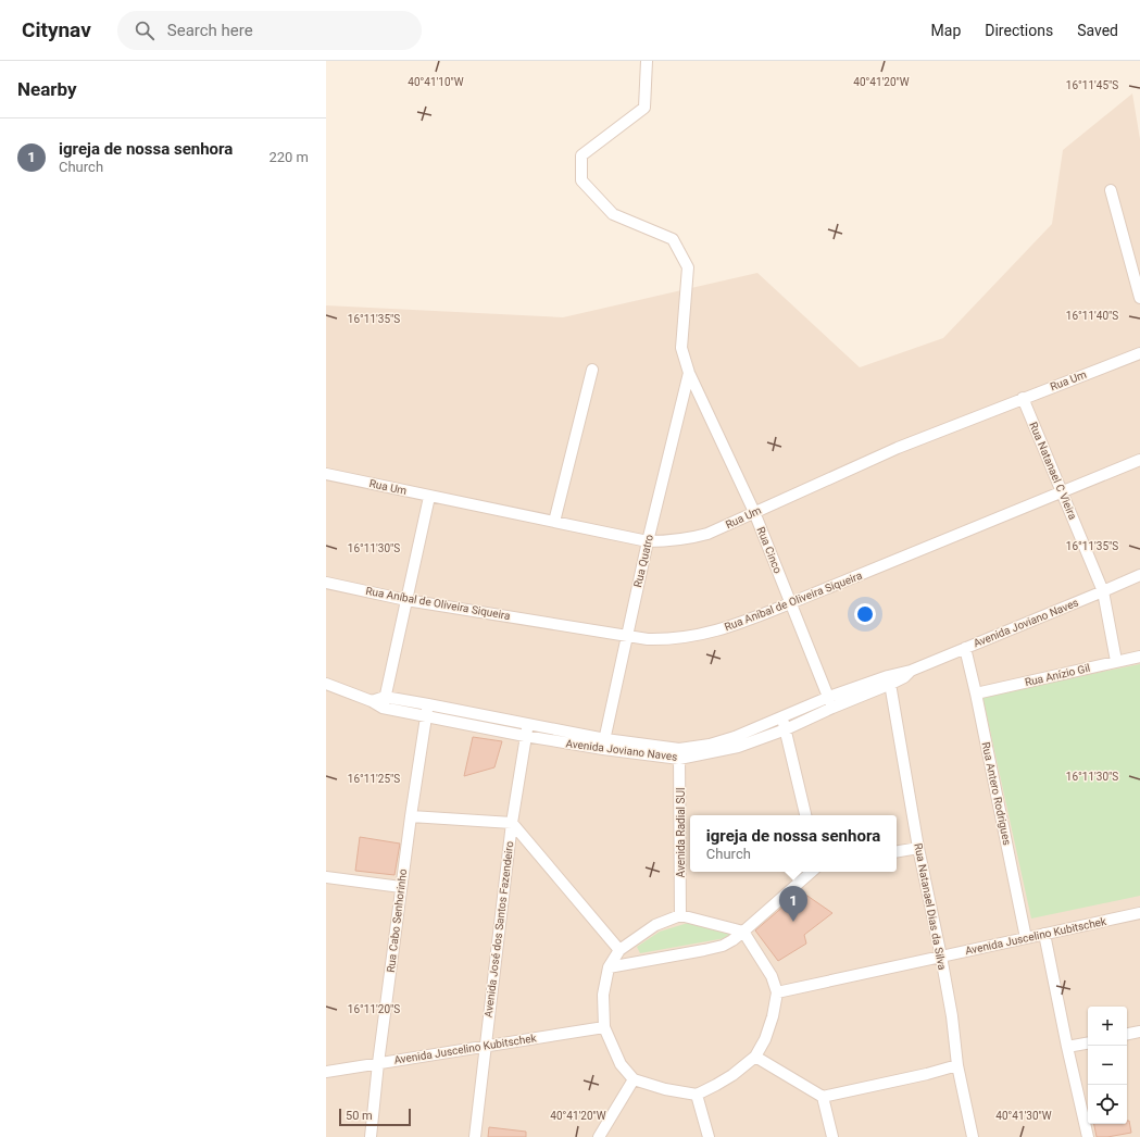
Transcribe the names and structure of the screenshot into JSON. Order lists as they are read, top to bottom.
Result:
{
  "streets": {
    "street": [
      "Rua Um",
      "Rua Natanael C Vieira",
      "Rua Cinco",
      "Rua Quatro",
      "Rua Aníbal de Oliveira Siqueira",
      "Avenida Joviano Naves",
      "Rua Anízio Gil",
      "Rua Antero Rodrigues",
      "Avenida Radial SUl",
      "Rua Natanael Dias da Silva",
      "Rua Cabo Senhorinho",
      "Avenida José dos Santos Fazendeiro",
      "Avenida Juscelino Kubitschek"
    ]
  },
  "crossings": [
    ["Rua Um", "Rua Natanael C Vieira"],
    ["Rua Um", "Rua Cinco"],
    ["Rua Um", "Rua Quatro"],
    ["Rua Natanael C Vieira", "Rua Aníbal de Oliveira Siqueira"],
    ["Rua Natanael C Vieira", "Avenida Joviano Naves"],
    ["Rua Natanael C Vieira", "Rua Anízio Gil"],
    ["Rua Cinco", "Rua Quatro"],
    ["Rua Cinco", "Rua Aníbal de Oliveira Siqueira"],
    ["Rua Cinco", "Avenida Joviano Naves"],
    ["Rua Quatro", "Rua Aníbal de Oliveira Siqueira"],
    ["Rua Quatro", "Avenida Joviano Naves"],
    ["Avenida Joviano Naves", "Rua Antero Rodrigues"],
    ["Avenida Joviano Naves", "Avenida Radial SUl"],
    ["Avenida Joviano Naves", "Rua Natanael Dias da Silva"],
    ["Avenida Joviano Naves", "Rua Cabo Senhorinho"],
    ["Avenida Joviano Naves", "Avenida José dos Santos Fazendeiro"],
    ["Rua Anízio Gil", "Rua Antero Rodrigues"],
    ["Rua Antero Rodrigues", "Avenida Juscelino Kubitschek"],
    ["Rua Natanael Dias da Silva", "Avenida Juscelino Kubitschek"],
    ["Rua Cabo Senhorinho", "Avenida Juscelino Kubitschek"],
    ["Avenida José dos Santos Fazendeiro", "Avenida Juscelino Kubitschek"]
  ],
  "scale_bar": "50 m",
  "page": {
    "header": "Citynav",
    "search": "Search here",
    "nav": ["Map", "Directions", "Saved"],
    "heading": "Nearby",
    "list": [
      {
        "mark": "1",
        "name": "igreja de nossa senhora",
        "note": "Church",
        "value": "220 m"
      }
    ],
    "popup": ["igreja de nossa senhora", "Church"],
    "pins": "1",
    "map_buttons": ["+", "−"],
    "scale": "50 m"
  },
  "coordinates": [
    "40°41'10\"W",
    "40°41'20\"W",
    "16°11'45\"S",
    "16°11'40\"S",
    "16°11'35\"S",
    "16°11'30\"S",
    "16°11'25\"S",
    "16°11'20\"S",
    "40°41'30\"W"
  ]
}
